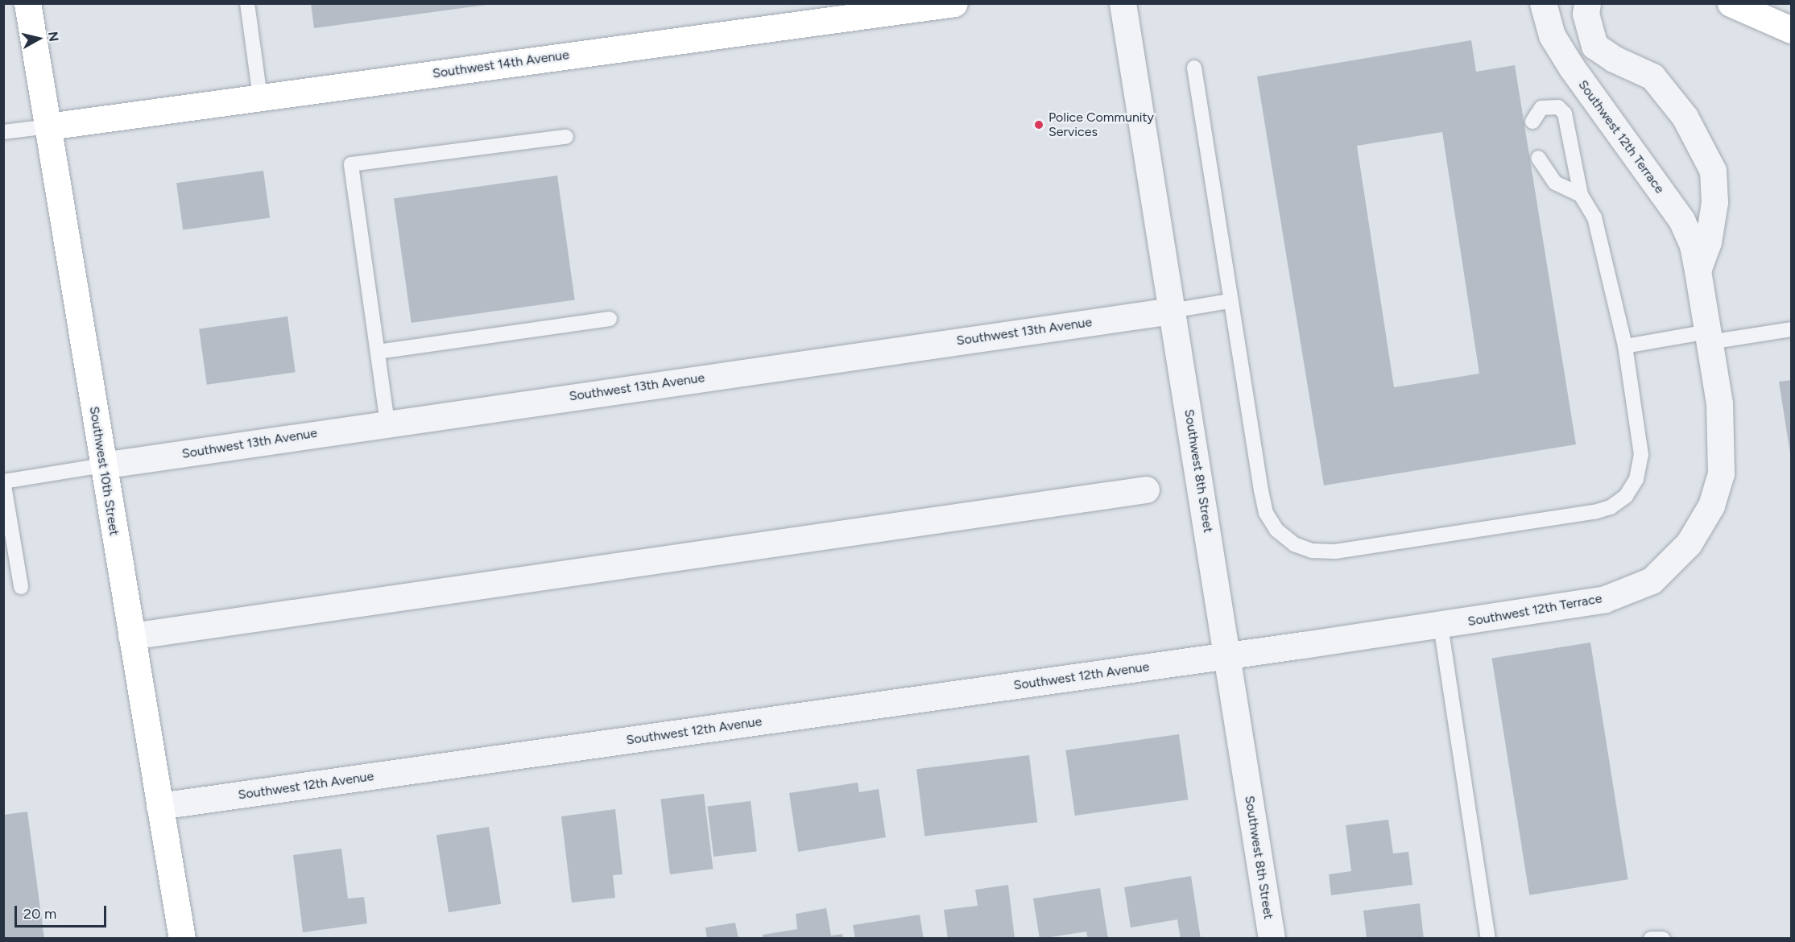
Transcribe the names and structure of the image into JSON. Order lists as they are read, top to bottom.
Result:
{
  "streets": {
    "street": [
      "Southwest 14th Avenue",
      "Southwest 12th Terrace",
      "Southwest 13th Avenue",
      "Southwest 10th Street",
      "Southwest 8th Street",
      "Southwest 12th Avenue"
    ]
  },
  "crossings": [
    ["Southwest 14th Avenue", "Southwest 10th Street"],
    ["Southwest 12th Terrace", "Southwest 8th Street"],
    ["Southwest 12th Terrace", "Southwest 12th Avenue"],
    ["Southwest 13th Avenue", "Southwest 10th Street"],
    ["Southwest 13th Avenue", "Southwest 8th Street"],
    ["Southwest 10th Street", "Southwest 12th Avenue"],
    ["Southwest 8th Street", "Southwest 12th Avenue"]
  ],
  "places": ["Police Community Services"],
  "scale_bar": "20 m",
  "north": "right"
}
